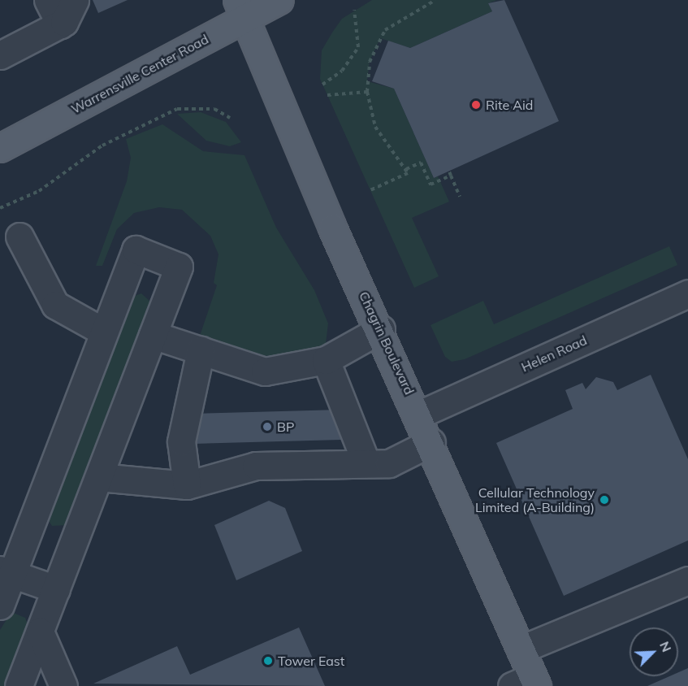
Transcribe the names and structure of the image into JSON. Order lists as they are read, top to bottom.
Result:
{
  "streets": {
    "main road": ["Warrensville Center Road", "Chagrin Boulevard"],
    "street": ["Helen Road"]
  },
  "crossings": [
    ["Warrensville Center Road", "Chagrin Boulevard"],
    ["Chagrin Boulevard", "Helen Road"]
  ],
  "places": [
    "Rite Aid",
    "BP",
    "Cellular Technology Limited (A-Building)",
    "Tower East"
  ],
  "north": "top right"
}
